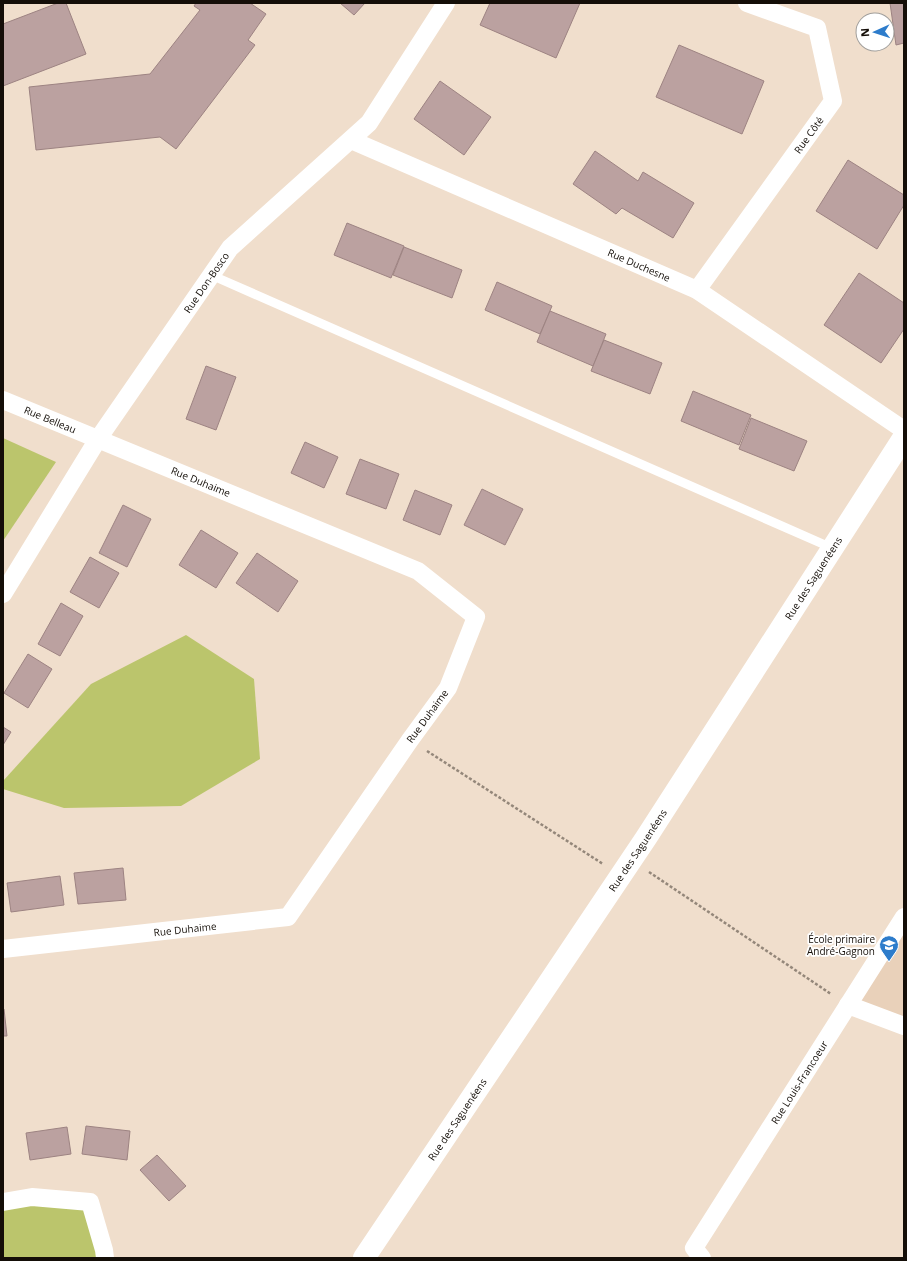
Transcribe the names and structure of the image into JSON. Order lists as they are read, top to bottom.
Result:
{
  "streets": {
    "street": [
      "Rue Côté",
      "Rue Duchesne",
      "Rue Don-Bosco",
      "Rue Belleau",
      "Rue Duhaime",
      "Rue des Saguenéens",
      "Rue Louis-Francoeur"
    ]
  },
  "crossings": [
    ["Rue Côté", "Rue Duchesne"],
    ["Rue Duchesne", "Rue Don-Bosco"],
    ["Rue Don-Bosco", "Rue Belleau"],
    ["Rue Don-Bosco", "Rue Duhaime"],
    ["Rue Belleau", "Rue Duhaime"]
  ],
  "places": {
    "school or university": ["École primaire André-Gagnon"]
  },
  "north": "left"
}
